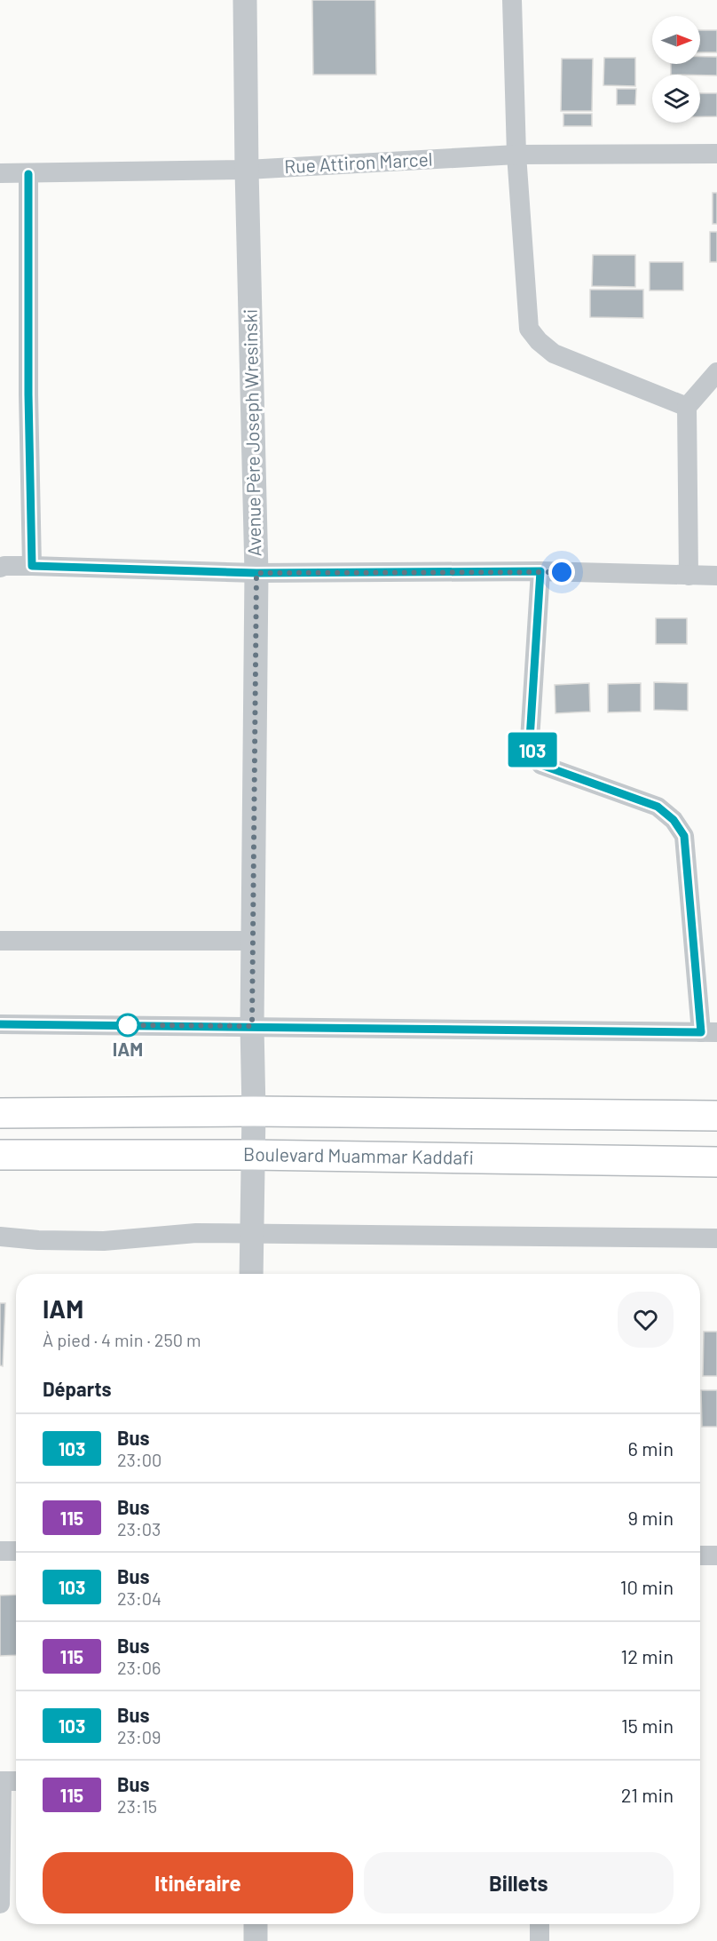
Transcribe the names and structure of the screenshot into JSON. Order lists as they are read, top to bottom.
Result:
{
  "streets": {
    "main road": ["Boulevard Muammar Kaddafi"],
    "street": ["Rue Attiron Marcel", "Avenue Père Joseph Wresinski"]
  },
  "crossings": [
    ["Rue Attiron Marcel", "Avenue Père Joseph Wresinski"],
    ["Avenue Père Joseph Wresinski", "Boulevard Muammar Kaddafi"]
  ],
  "places": ["IAM"],
  "lines": ["bus line 103"],
  "north": "right",
  "page": {
    "on_map": "103",
    "heading": [
      ["IAM", "À pied · 4 min · 250 m"],
      "Départs"
    ],
    "list": [
      {
        "mark": "103",
        "name": "Bus",
        "note": "23:00",
        "value": "6 min"
      },
      {
        "mark": "115",
        "name": "Bus",
        "note": "23:03",
        "value": "9 min"
      },
      {
        "mark": "103",
        "name": "Bus",
        "note": "23:04",
        "value": "10 min"
      },
      {
        "mark": "115",
        "name": "Bus",
        "note": "23:06",
        "value": "12 min"
      },
      {
        "mark": "103",
        "name": "Bus",
        "note": "23:09",
        "value": "15 min"
      },
      {
        "mark": "115",
        "name": "Bus",
        "note": "23:15",
        "value": "21 min"
      }
    ],
    "buttons": ["Itinéraire", "Billets"]
  }
}
